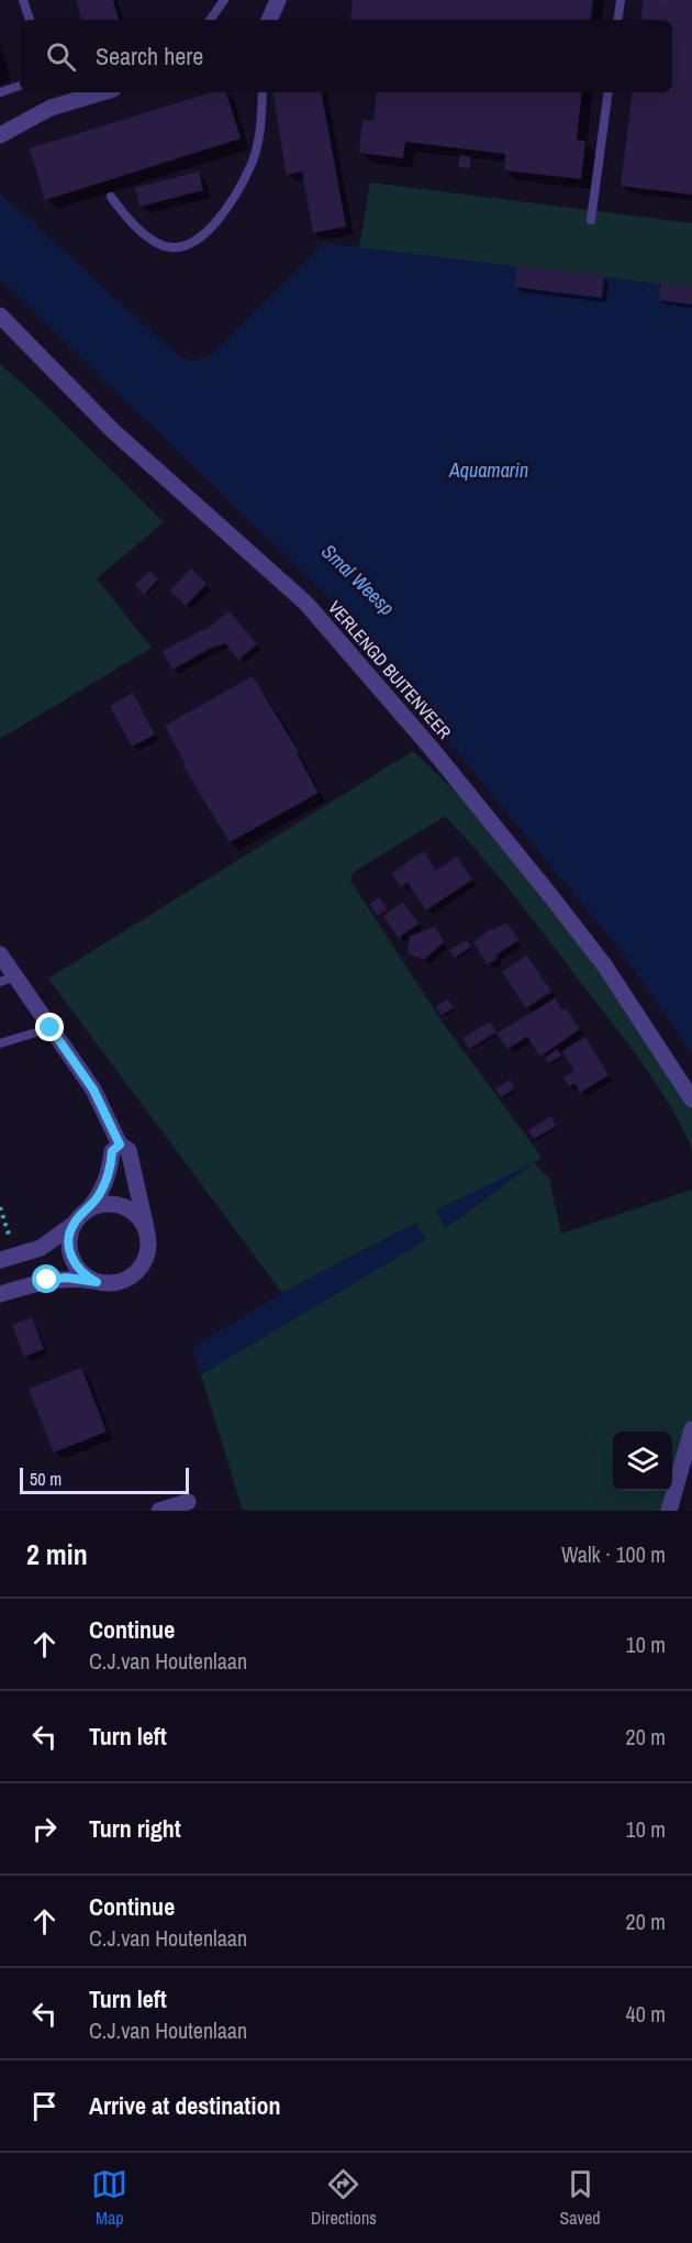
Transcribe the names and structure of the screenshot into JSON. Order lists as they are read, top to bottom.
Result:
{
  "streets": {
    "street": ["VERLENGD BUITENVEER"]
  },
  "water": ["Aquamarin", "Smal Weesp"],
  "scale_bar": "50 m",
  "page": {
    "search": "Search here",
    "scale": "50 m",
    "heading": ["2 min", "Walk · 100 m"],
    "list": [
      ["Continue", "C.J.van Houtenlaan", "10 m"],
      ["Turn left", "20 m"],
      ["Turn right", "10 m"],
      ["Continue", "C.J.van Houtenlaan", "20 m"],
      ["Turn left", "C.J.van Houtenlaan", "40 m"],
      "Arrive at destination"
    ],
    "nav": ["Map", "Directions", "Saved"]
  }
}
